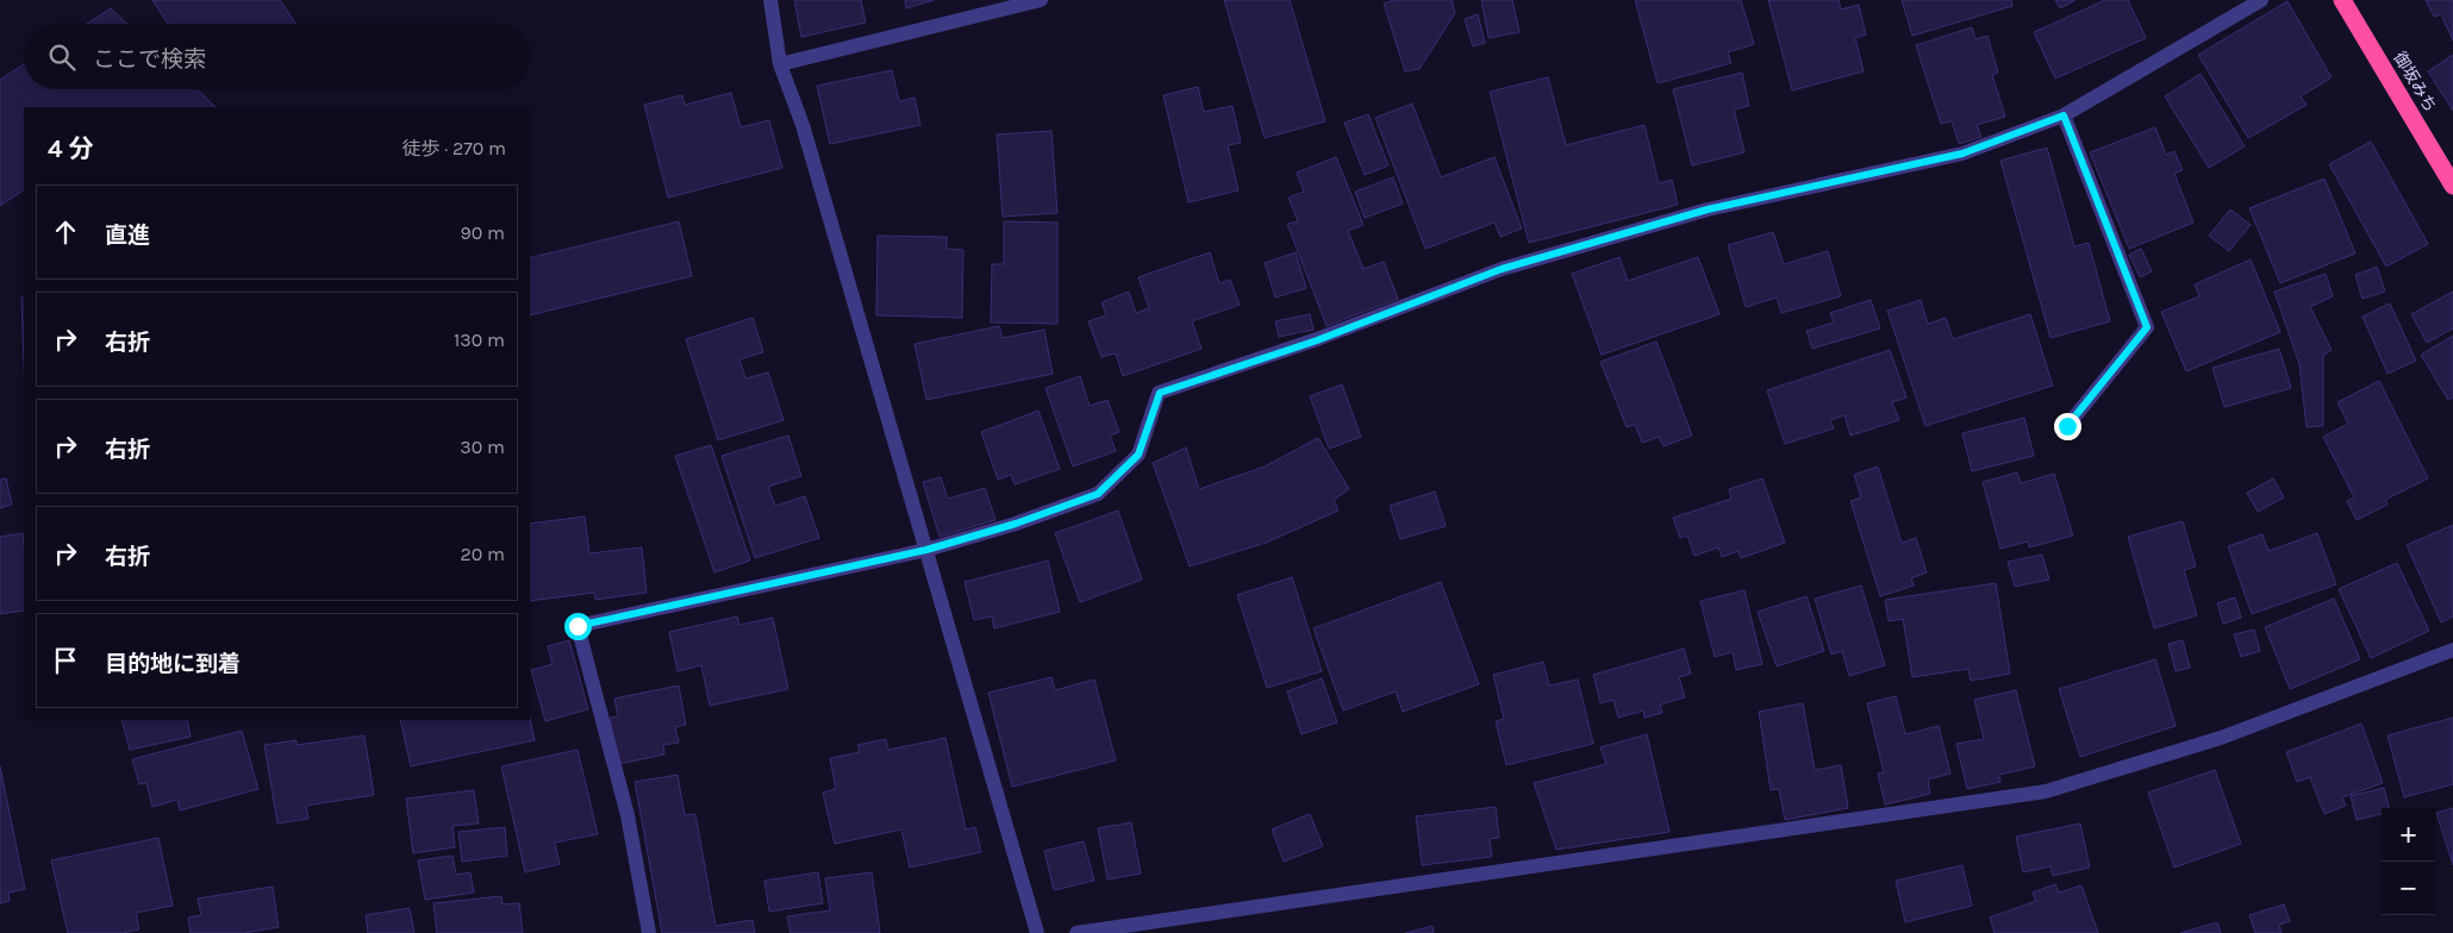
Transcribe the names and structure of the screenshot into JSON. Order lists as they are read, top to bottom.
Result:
{
  "streets": {
    "highway": ["御坂みち"]
  },
  "page": {
    "search": "ここで検索",
    "heading": ["4 分", "徒歩 · 270 m"],
    "list": [
      ["直進", "90 m"],
      ["右折", "130 m"],
      ["右折", "30 m"],
      ["右折", "20 m"],
      "目的地に到着"
    ],
    "map_buttons": ["+", "−"]
  }
}
